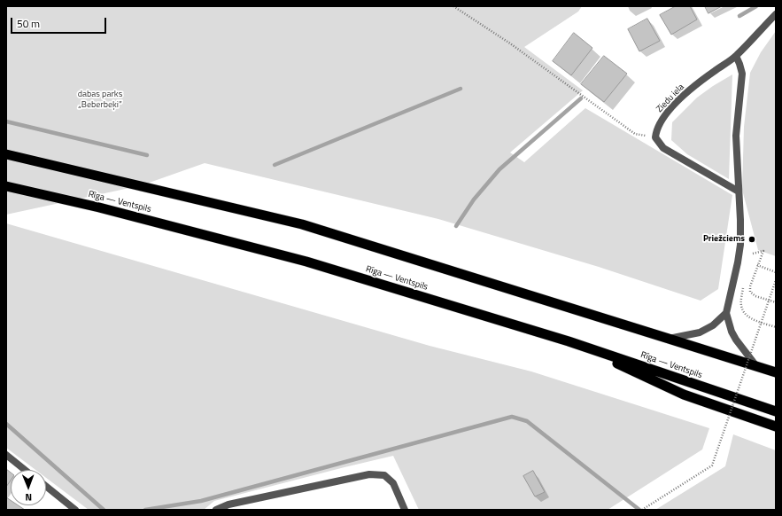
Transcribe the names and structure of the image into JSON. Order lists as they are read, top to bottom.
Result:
{
  "streets": {
    "highway": ["Rīga — Ventspils"],
    "street": ["Ziedu iela"]
  },
  "parks": ["dabas parks „Beberbeķi”"],
  "places": ["Priežciems"],
  "scale_bar": "50 m",
  "north": "bottom"
}
